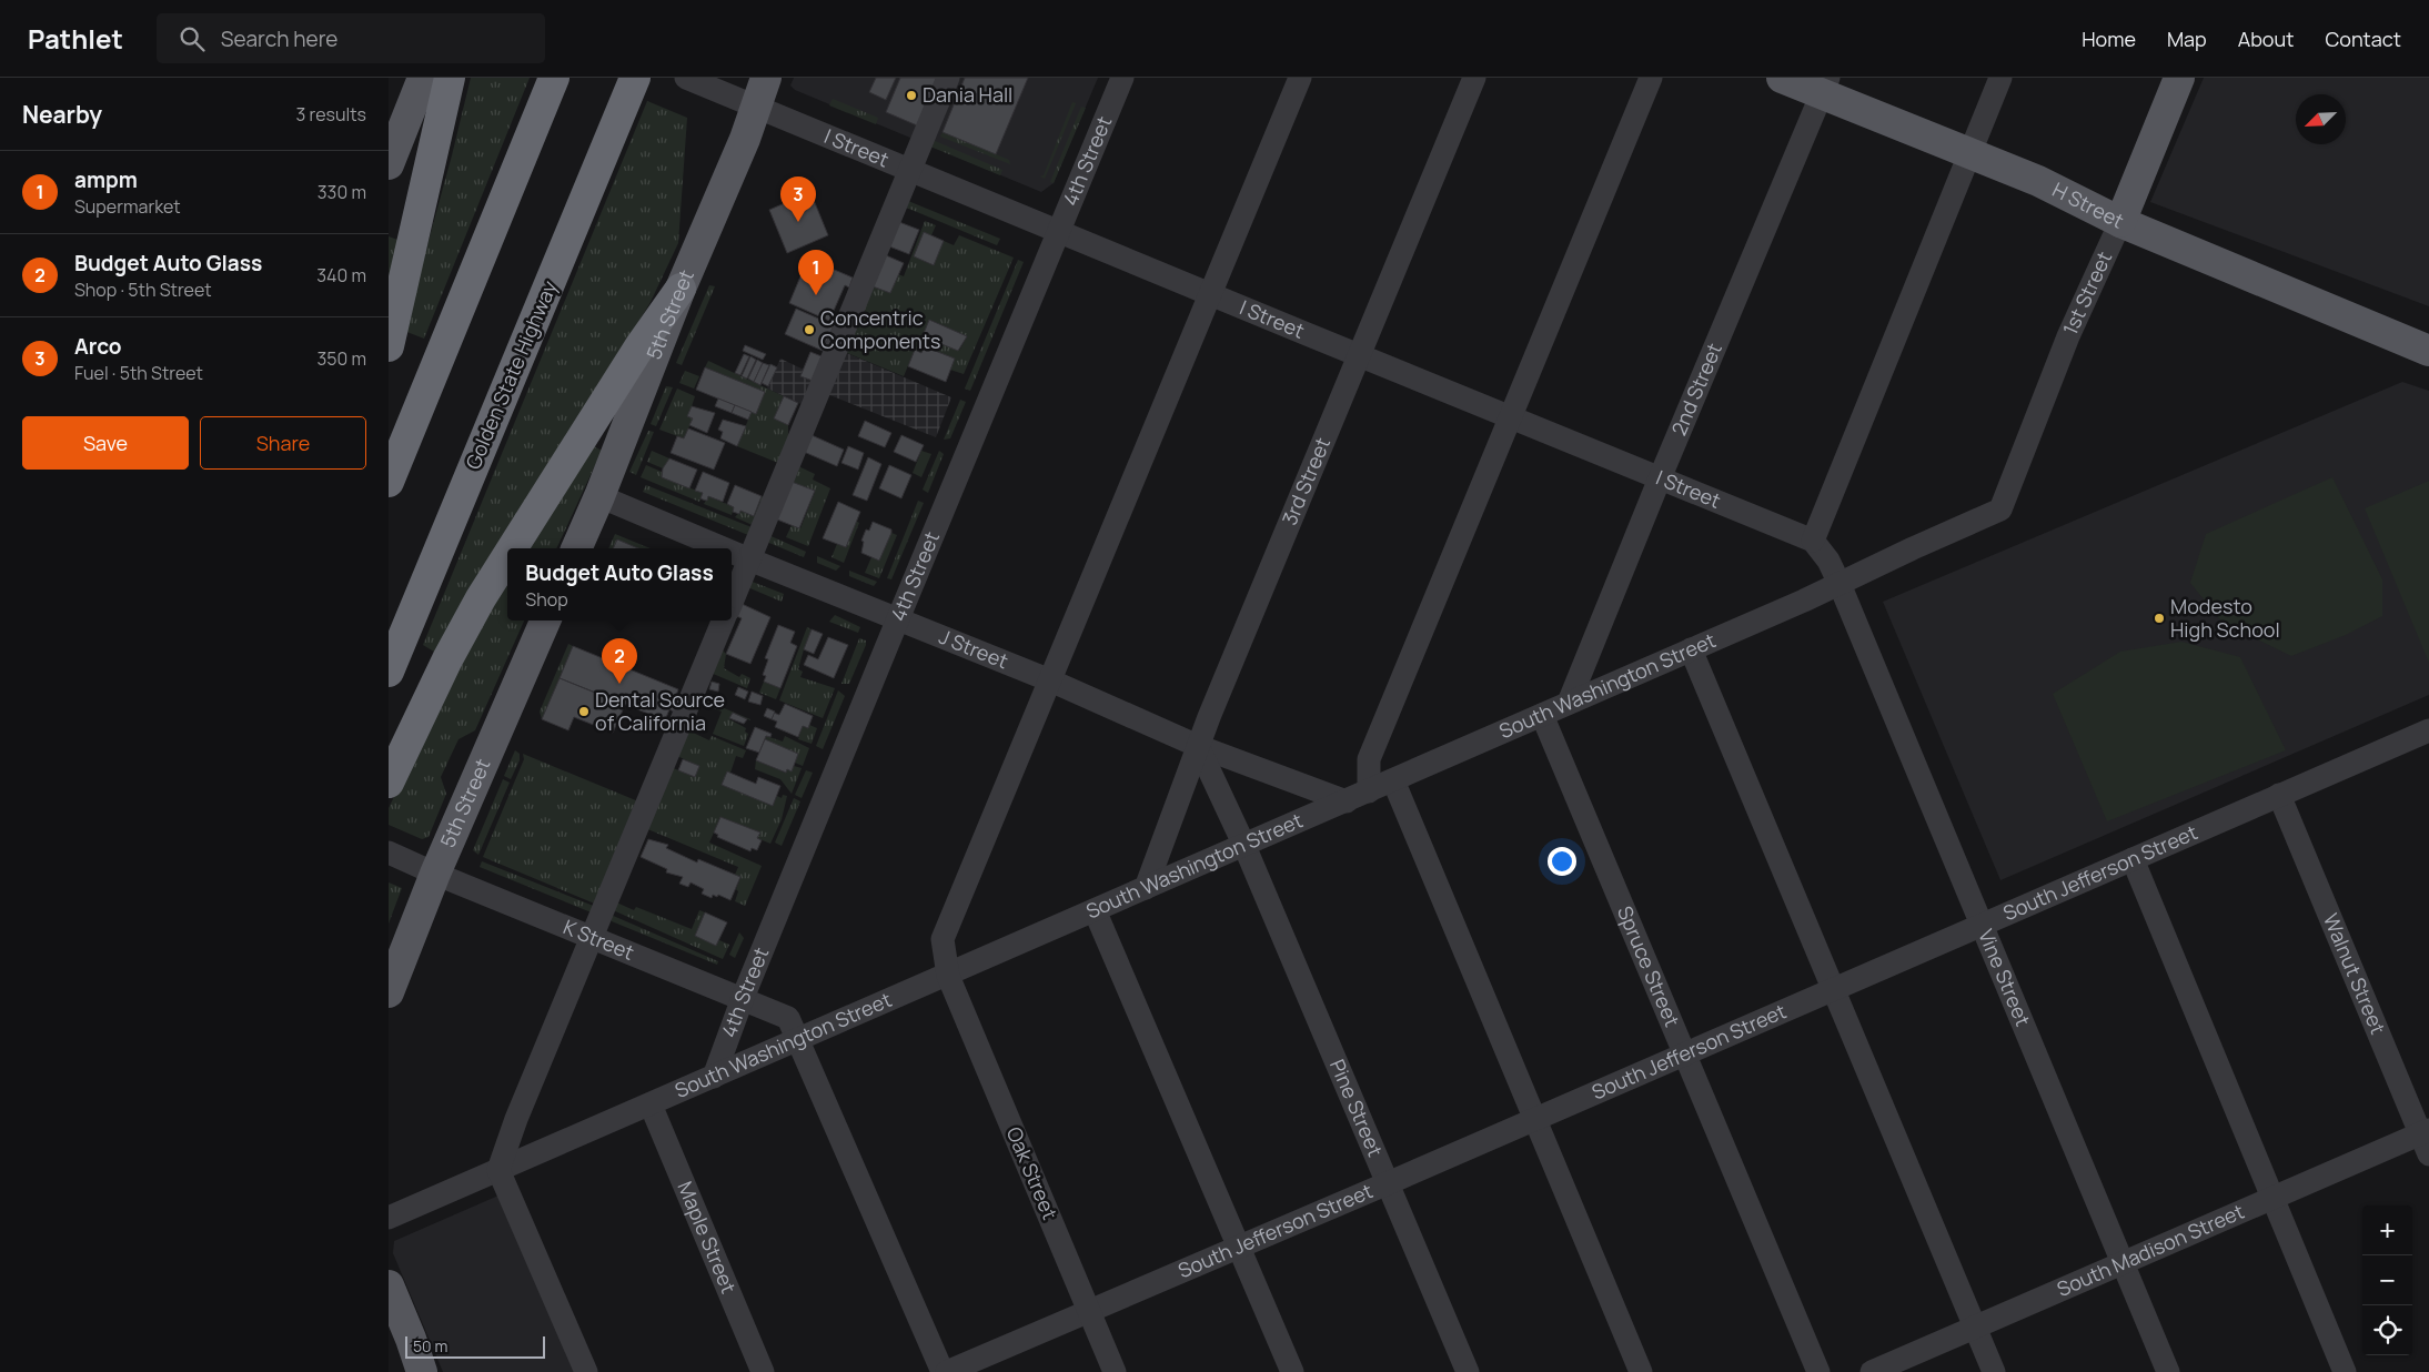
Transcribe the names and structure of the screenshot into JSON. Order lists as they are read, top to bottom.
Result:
{
  "streets": {
    "highway": ["Golden State Highway"],
    "main road": ["H Street", "1st Street", "5th Street"],
    "street": [
      "I Street",
      "4th Street",
      "2nd Street",
      "3rd Street",
      "J Street",
      "South Washington Street",
      "South Jefferson Street",
      "K Street",
      "Spruce Street",
      "Walnut Street",
      "Vine Street",
      "Pine Street",
      "Oak Street",
      "Maple Street",
      "South Madison Street"
    ]
  },
  "crossings": [
    ["I Street", "4th Street"],
    ["I Street", "5th Street"],
    ["I Street", "2nd Street"],
    ["I Street", "3rd Street"],
    ["I Street", "South Washington Street"],
    ["I Street", "Vine Street"],
    ["I Street", "Oak Street"],
    ["4th Street", "J Street"],
    ["4th Street", "South Washington Street"],
    ["4th Street", "K Street"],
    ["H Street", "1st Street"],
    ["H Street", "2nd Street"],
    ["1st Street", "South Washington Street"],
    ["5th Street", "J Street"],
    ["5th Street", "K Street"],
    ["2nd Street", "South Washington Street"],
    ["3rd Street", "J Street"],
    ["3rd Street", "South Washington Street"],
    ["3rd Street", "Pine Street"],
    ["J Street", "South Washington Street"],
    ["J Street", "Pine Street"],
    ["J Street", "Oak Street"],
    ["South Washington Street", "K Street"],
    ["South Washington Street", "Spruce Street"],
    ["South Washington Street", "Vine Street"],
    ["South Washington Street", "Pine Street"],
    ["South Washington Street", "Oak Street"],
    ["South Washington Street", "Maple Street"],
    ["South Jefferson Street", "Spruce Street"],
    ["South Jefferson Street", "Walnut Street"],
    ["South Jefferson Street", "Vine Street"],
    ["South Jefferson Street", "Pine Street"],
    ["South Jefferson Street", "Oak Street"],
    ["Walnut Street", "South Madison Street"],
    ["Vine Street", "South Madison Street"]
  ],
  "places": [
    "Dania Hall",
    "Concentric Components",
    "Modesto High School",
    "Dental Source of California"
  ],
  "scale_bar": "50 m",
  "north": "bottom left",
  "page": {
    "header": "Pathlet",
    "search": "Search here",
    "nav": [
      "Home",
      "Map",
      "About",
      "Contact"
    ],
    "heading": ["Nearby", "3 results"],
    "list": [
      {
        "mark": "1",
        "name": "ampm",
        "note": "Supermarket",
        "value": "330 m"
      },
      {
        "mark": "2",
        "name": "Budget Auto Glass",
        "note": "Shop · 5th Street",
        "value": "340 m"
      },
      {
        "mark": "3",
        "name": "Arco",
        "note": "Fuel · 5th Street",
        "value": "350 m"
      }
    ],
    "pins": ["3", "1", "2"],
    "buttons": ["Save", "Share"],
    "popup": ["Budget Auto Glass", "Shop"],
    "map_buttons": ["+", "−"],
    "scale": "50 m"
  }
}
